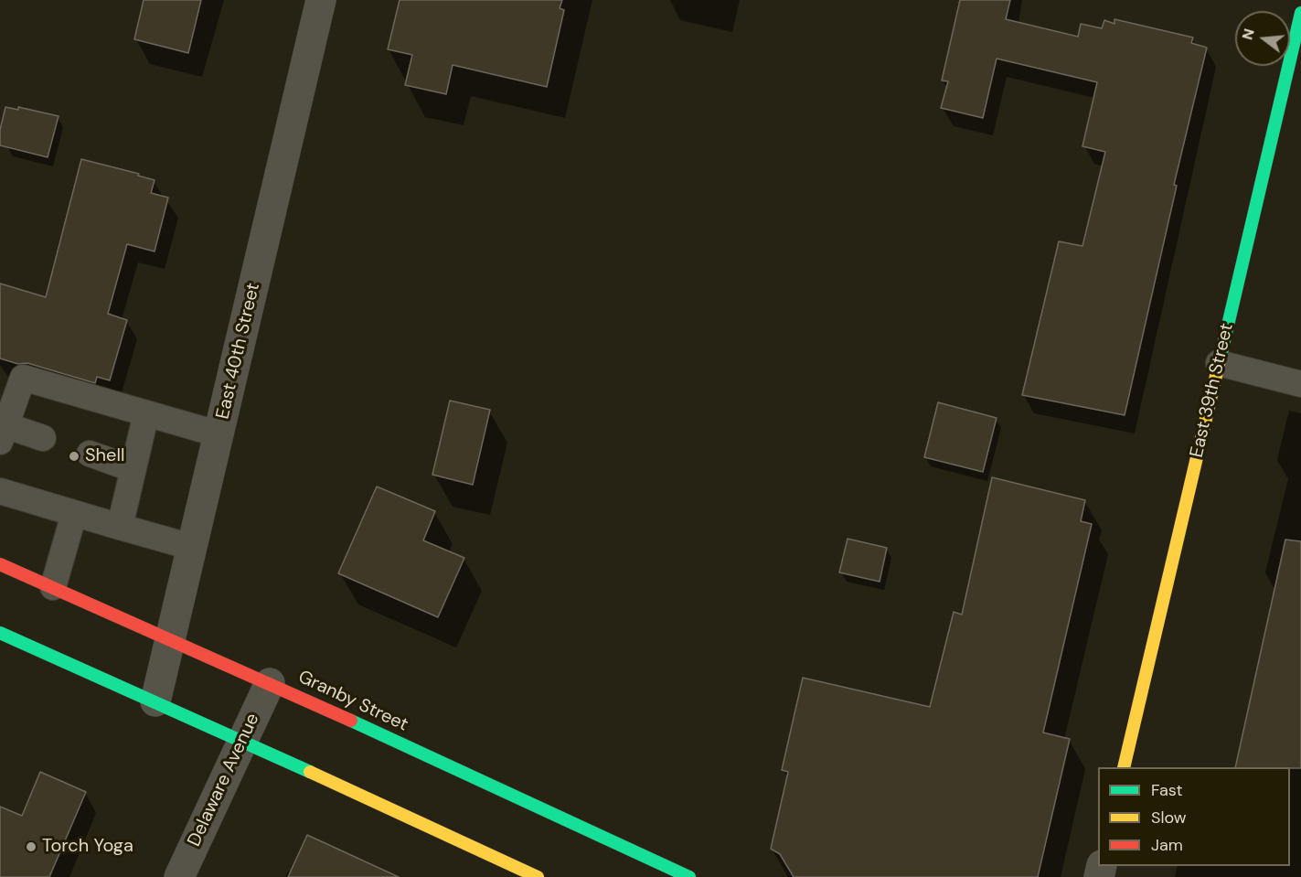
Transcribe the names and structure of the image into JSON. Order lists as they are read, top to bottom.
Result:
{
  "streets": {
    "main road": ["East 39th Street", "Granby Street"],
    "street": ["East 40th Street", "Delaware Avenue"]
  },
  "crossings": [
    ["East 40th Street", "Granby Street"],
    ["Granby Street", "Delaware Avenue"]
  ],
  "places": ["Shell", "Torch Yoga"],
  "legend": ["Fast", "Slow", "Jam"],
  "north": "left"
}
